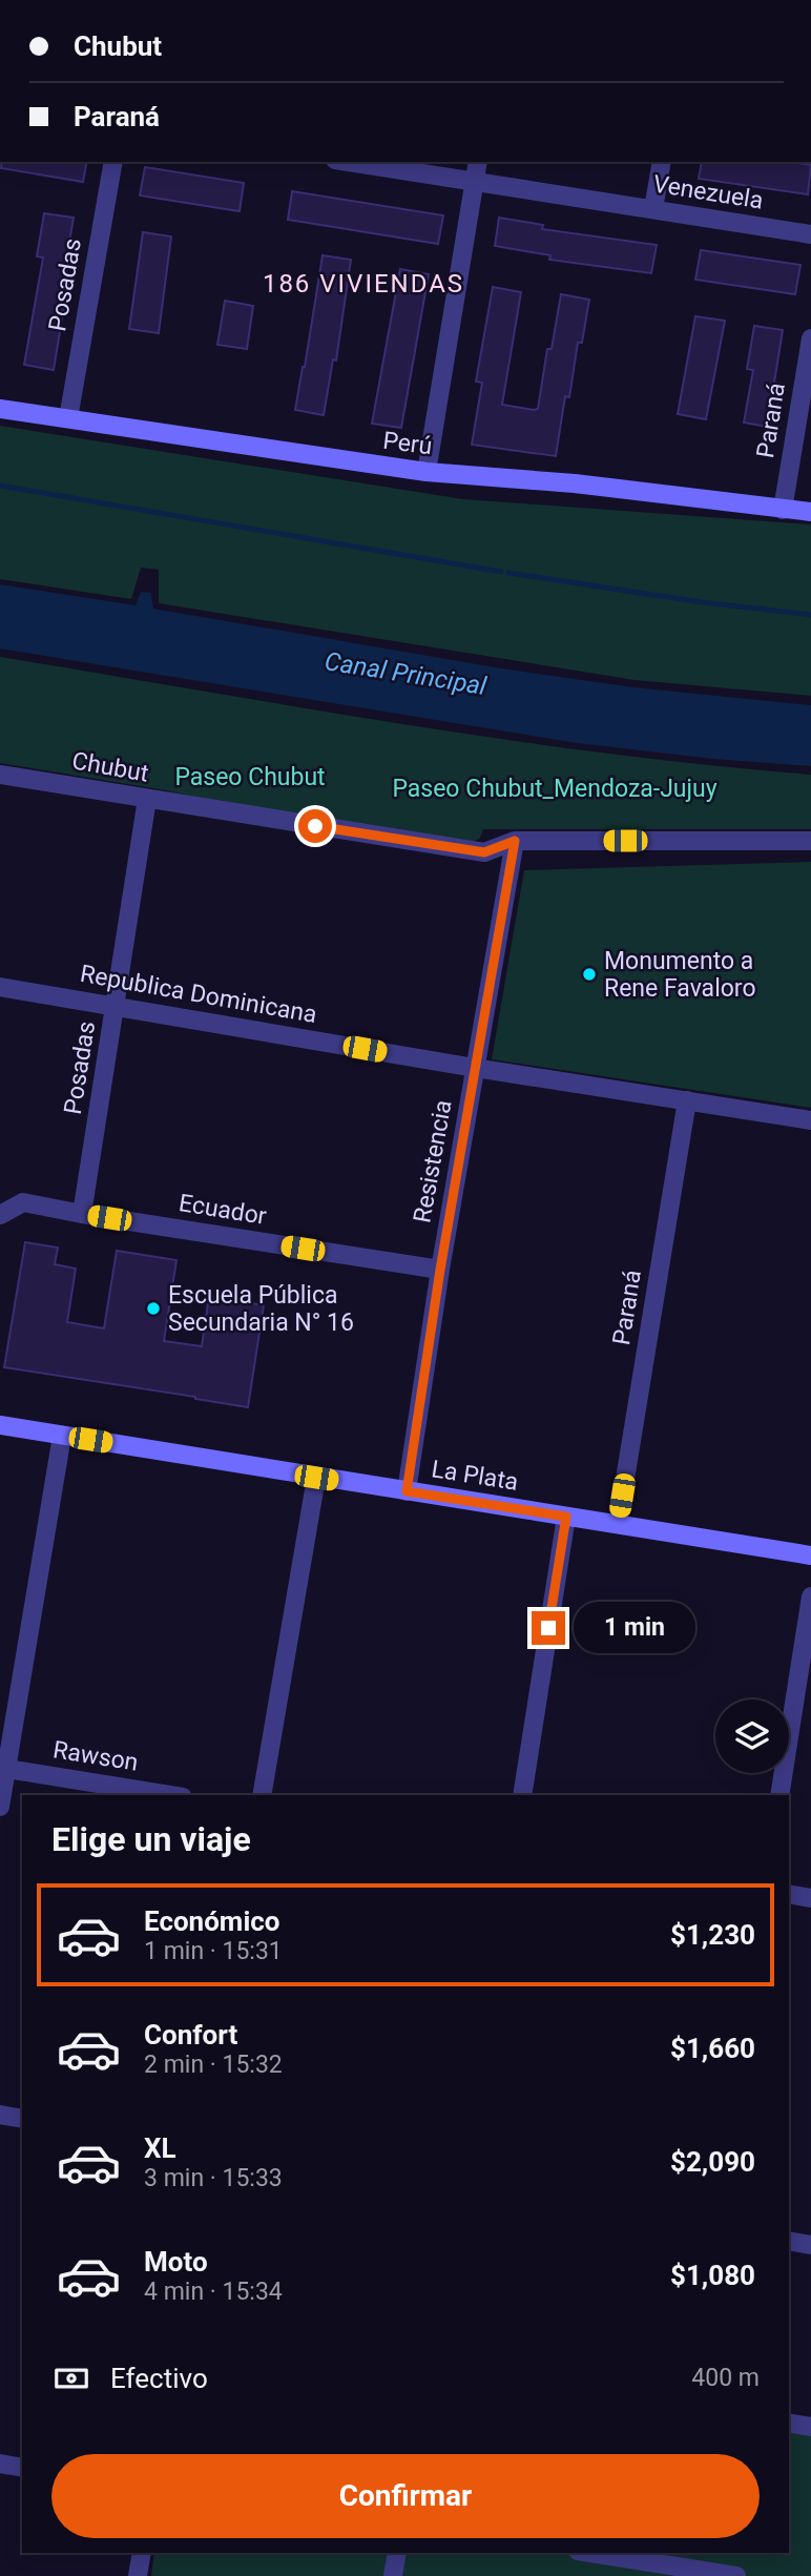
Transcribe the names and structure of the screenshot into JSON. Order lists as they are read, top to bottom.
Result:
{
  "streets": {
    "street": [
      "Venezuela",
      "Posadas",
      "Paraná",
      "Perú",
      "Chubut",
      "Republica Dominicana",
      "Resistencia",
      "Ecuador",
      "La Plata",
      "Rawson"
    ]
  },
  "crossings": [
    ["Posadas", "Perú"],
    ["Posadas", "Chubut"],
    ["Posadas", "Republica Dominicana"],
    ["Posadas", "Ecuador"],
    ["Paraná", "Perú"],
    ["Paraná", "Republica Dominicana"],
    ["Paraná", "La Plata"],
    ["Chubut", "Resistencia"],
    ["Republica Dominicana", "Resistencia"],
    ["Resistencia", "Ecuador"],
    ["Resistencia", "La Plata"]
  ],
  "districts": ["186 VIVIENDAS"],
  "water": ["Canal Principal"],
  "parks": ["Paseo Chubut", "Paseo Chubut_Mendoza-Jujuy"],
  "places": ["Monumento a Rene Favaloro", "Escuela Pública Secundaria N° 16"],
  "page": {
    "banner": ["Chubut", "Paraná"],
    "bubble": "1 min",
    "heading": "Elige un viaje",
    "list": [
      {
        "name": "Económico",
        "note": "1 min · 15:31",
        "value": "$1,230"
      },
      {
        "name": "Confort",
        "note": "2 min · 15:32",
        "value": "$1,660"
      },
      {
        "name": "XL",
        "note": "3 min · 15:33",
        "value": "$2,090"
      },
      {
        "name": "Moto",
        "note": "4 min · 15:34",
        "value": "$1,080"
      }
    ],
    "pay": ["Efectivo", "400 m"],
    "buttons": "Confirmar"
  }
}
